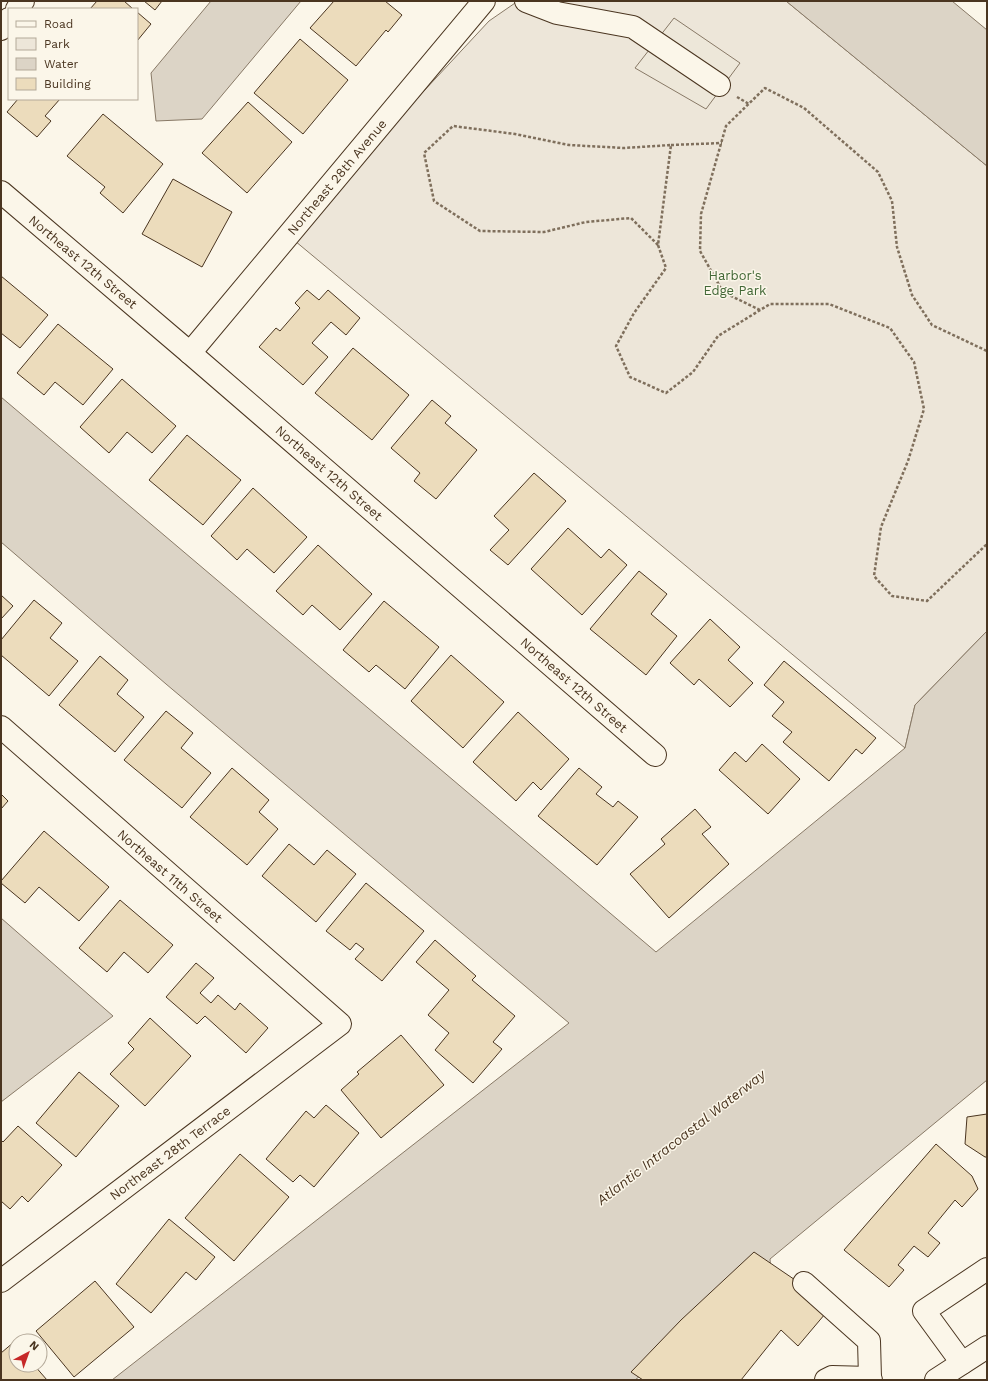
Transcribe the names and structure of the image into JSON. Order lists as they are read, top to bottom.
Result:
{
  "streets": {
    "street": [
      "Northeast 28th Avenue",
      "Northeast 12th Street",
      "Northeast 11th Street",
      "Northeast 28th Terrace"
    ]
  },
  "crossings": [
    ["Northeast 28th Avenue", "Northeast 12th Street"],
    ["Northeast 11th Street", "Northeast 28th Terrace"]
  ],
  "water": ["Atlantic Intracoastal Waterway"],
  "parks": ["Harbor's Edge Park"],
  "legend": [
    "Road",
    "Park",
    "Water",
    "Building"
  ],
  "north": "top right"
}
